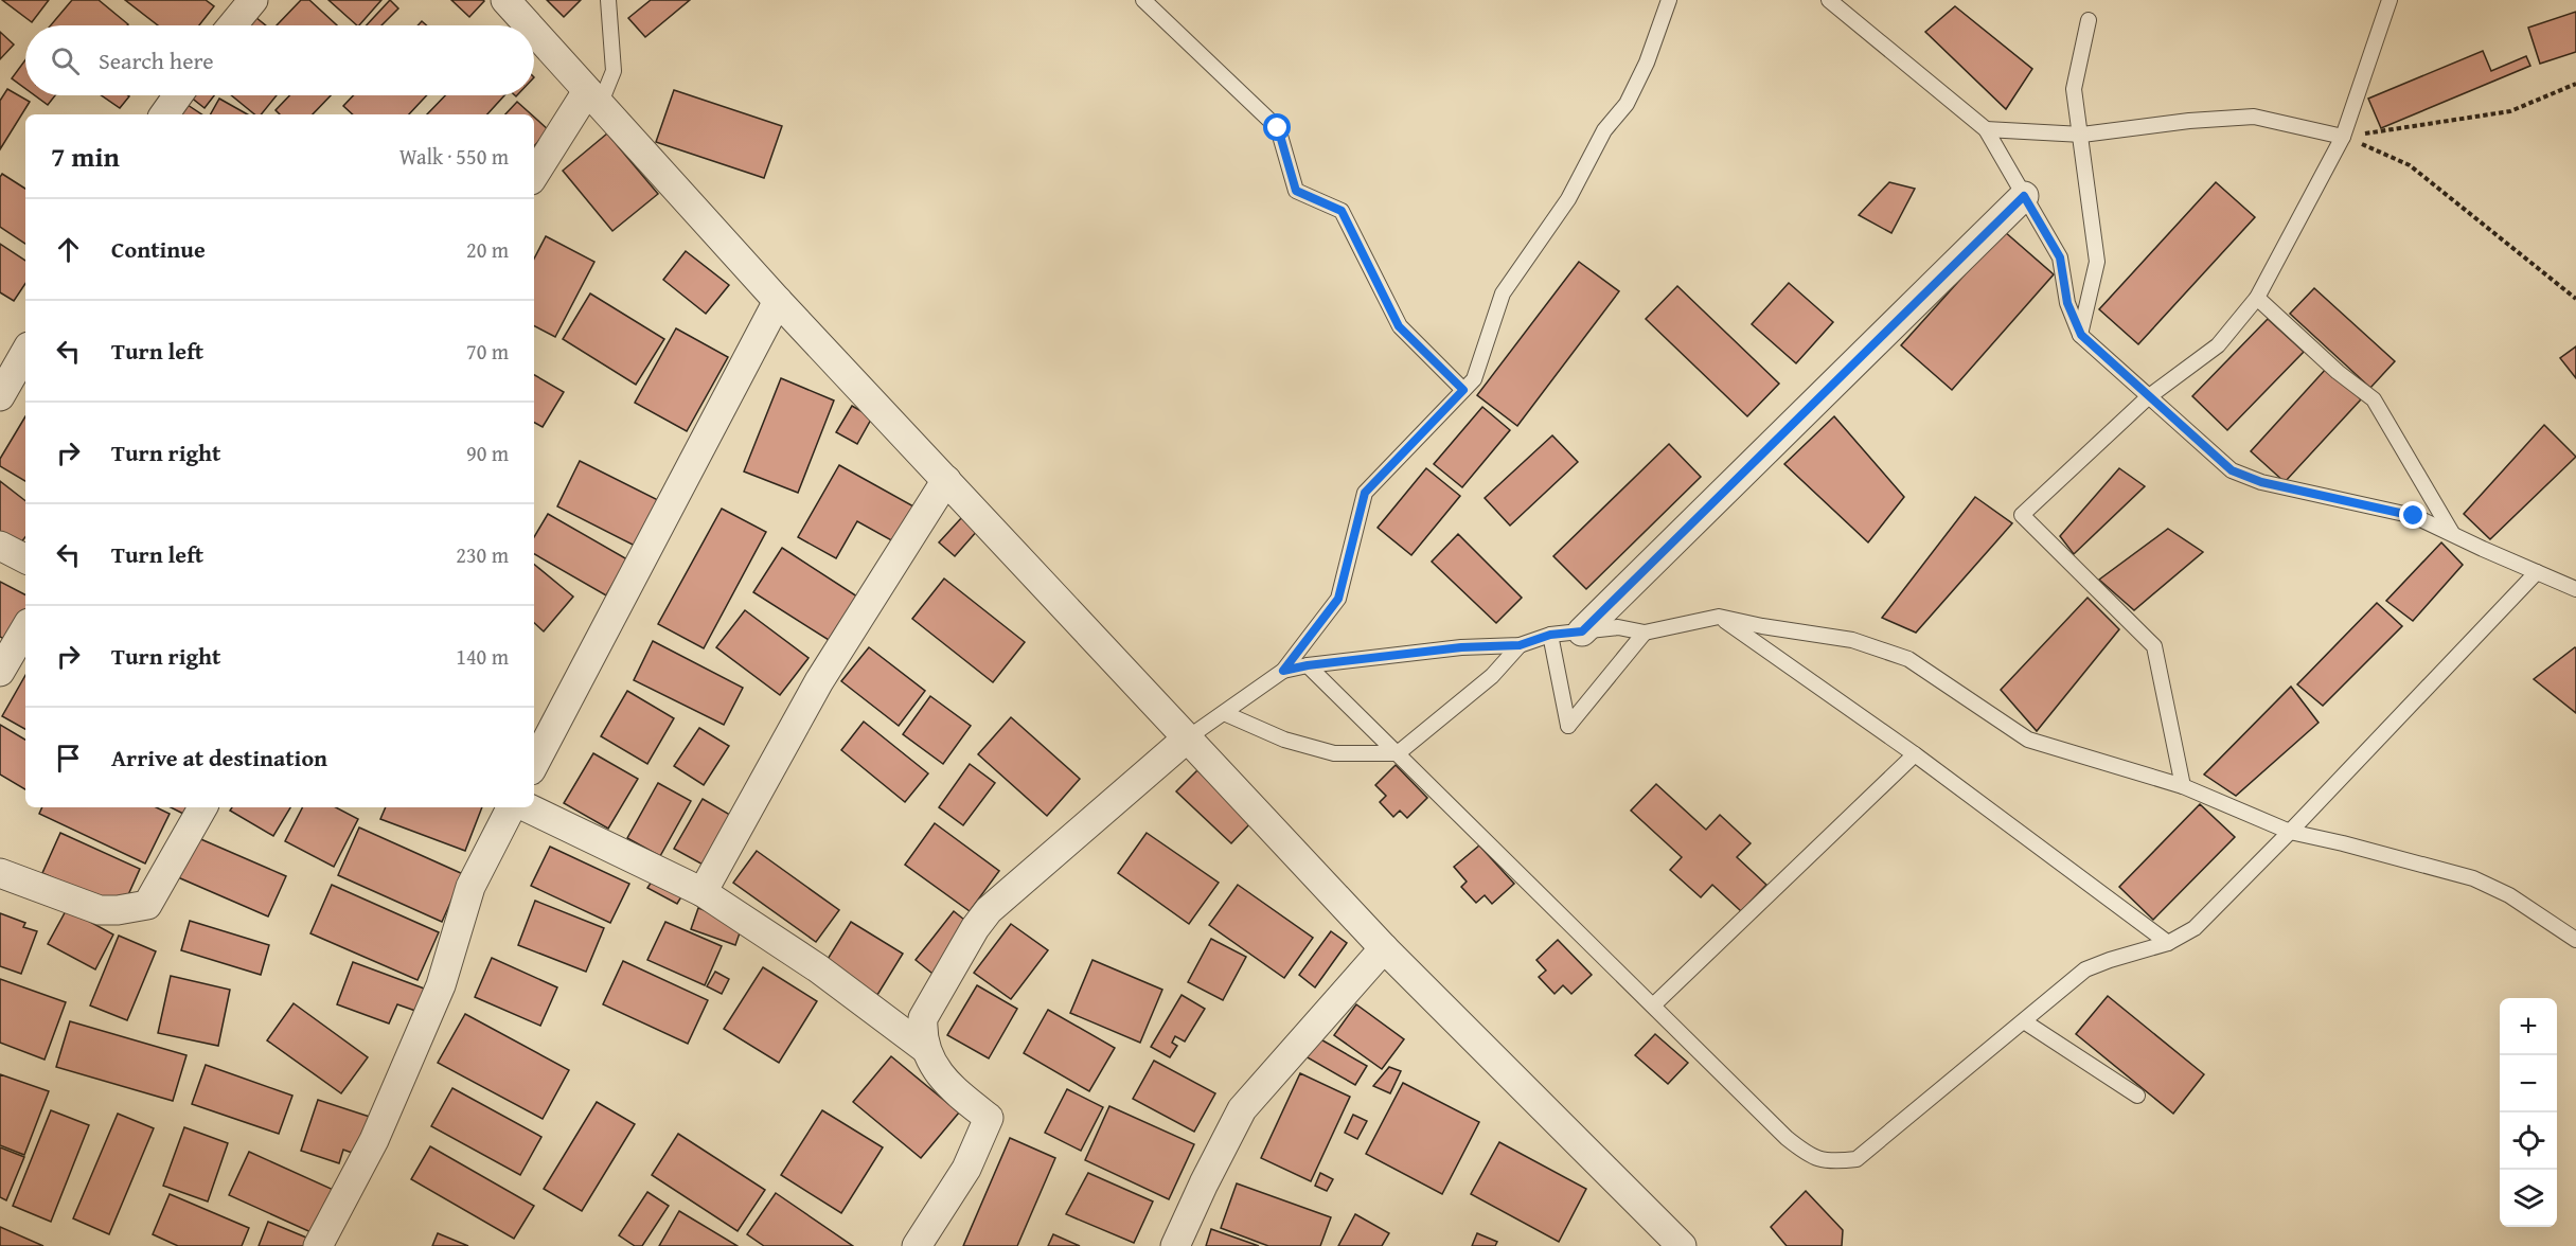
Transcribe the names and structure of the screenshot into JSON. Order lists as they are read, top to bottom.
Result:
{
  "page": {
    "search": "Search here",
    "heading": ["7 min", "Walk · 550 m"],
    "list": [
      ["Continue", "20 m"],
      ["Turn left", "70 m"],
      ["Turn right", "90 m"],
      ["Turn left", "230 m"],
      ["Turn right", "140 m"],
      "Arrive at destination"
    ],
    "map_buttons": ["+", "−"]
  }
}
